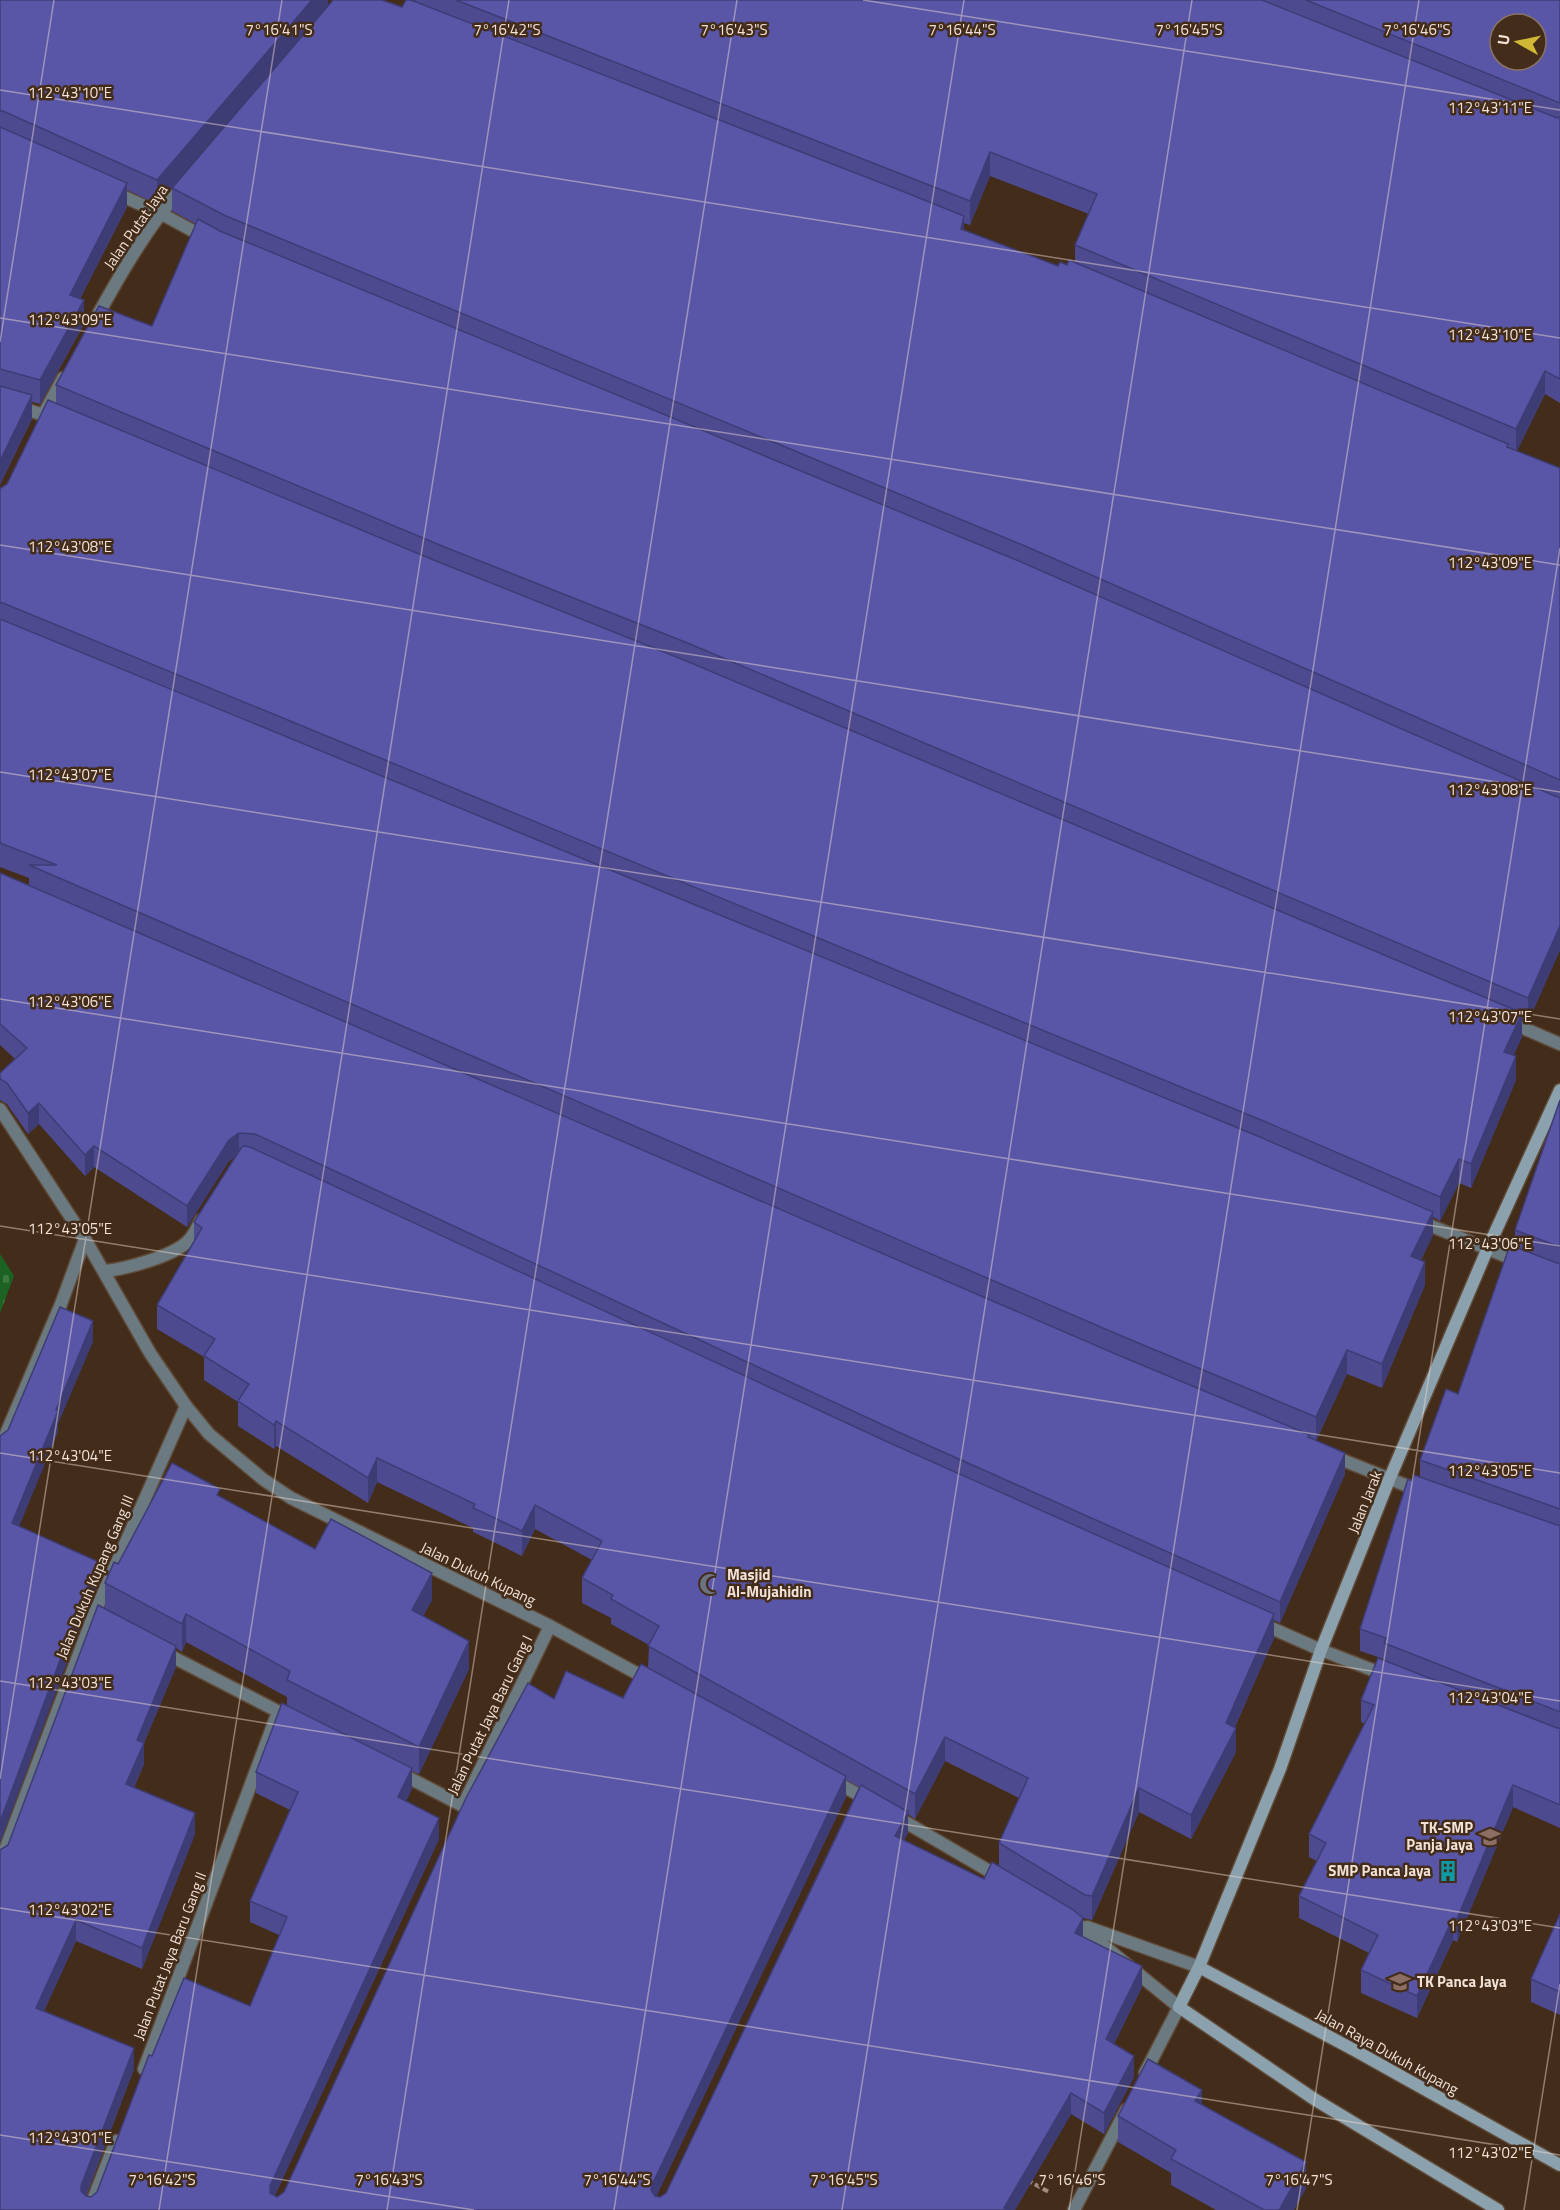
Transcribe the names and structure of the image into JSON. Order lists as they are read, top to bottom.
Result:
{
  "streets": {
    "street": [
      "Jalan Putat Jaya",
      "Jalan Jarak",
      "Jalan Dukuh Kupang",
      "Jalan Dukuh Kupang Gang III",
      "Jalan Putat Jaya Baru Gang I",
      "Jalan Putat Jaya Baru Gang II",
      "Jalan Raya Dukuh Kupang"
    ]
  },
  "crossings": [
    ["Jalan Jarak", "Jalan Raya Dukuh Kupang"],
    ["Jalan Dukuh Kupang", "Jalan Dukuh Kupang Gang III"],
    ["Jalan Dukuh Kupang", "Jalan Putat Jaya Baru Gang I"]
  ],
  "places": {
    "mosque": ["Masjid Al-Mujahidin"],
    "school or university": ["TK-SMP Panja Jaya", "TK Panca Jaya"],
    "building": ["SMP Panca Jaya"]
  },
  "north": "left",
  "coordinates": [
    "7°16'41\"S",
    "7°16'42\"S",
    "7°16'43\"S",
    "7°16'44\"S",
    "7°16'45\"S",
    "7°16'46\"S",
    "112°43'10\"E",
    "112°43'11\"E",
    "112°43'09\"E",
    "112°43'08\"E",
    "112°43'07\"E",
    "112°43'06\"E",
    "112°43'05\"E",
    "112°43'04\"E",
    "112°43'03\"E",
    "112°43'02\"E",
    "112°43'01\"E",
    "7°16'47\"S"
  ]
}
